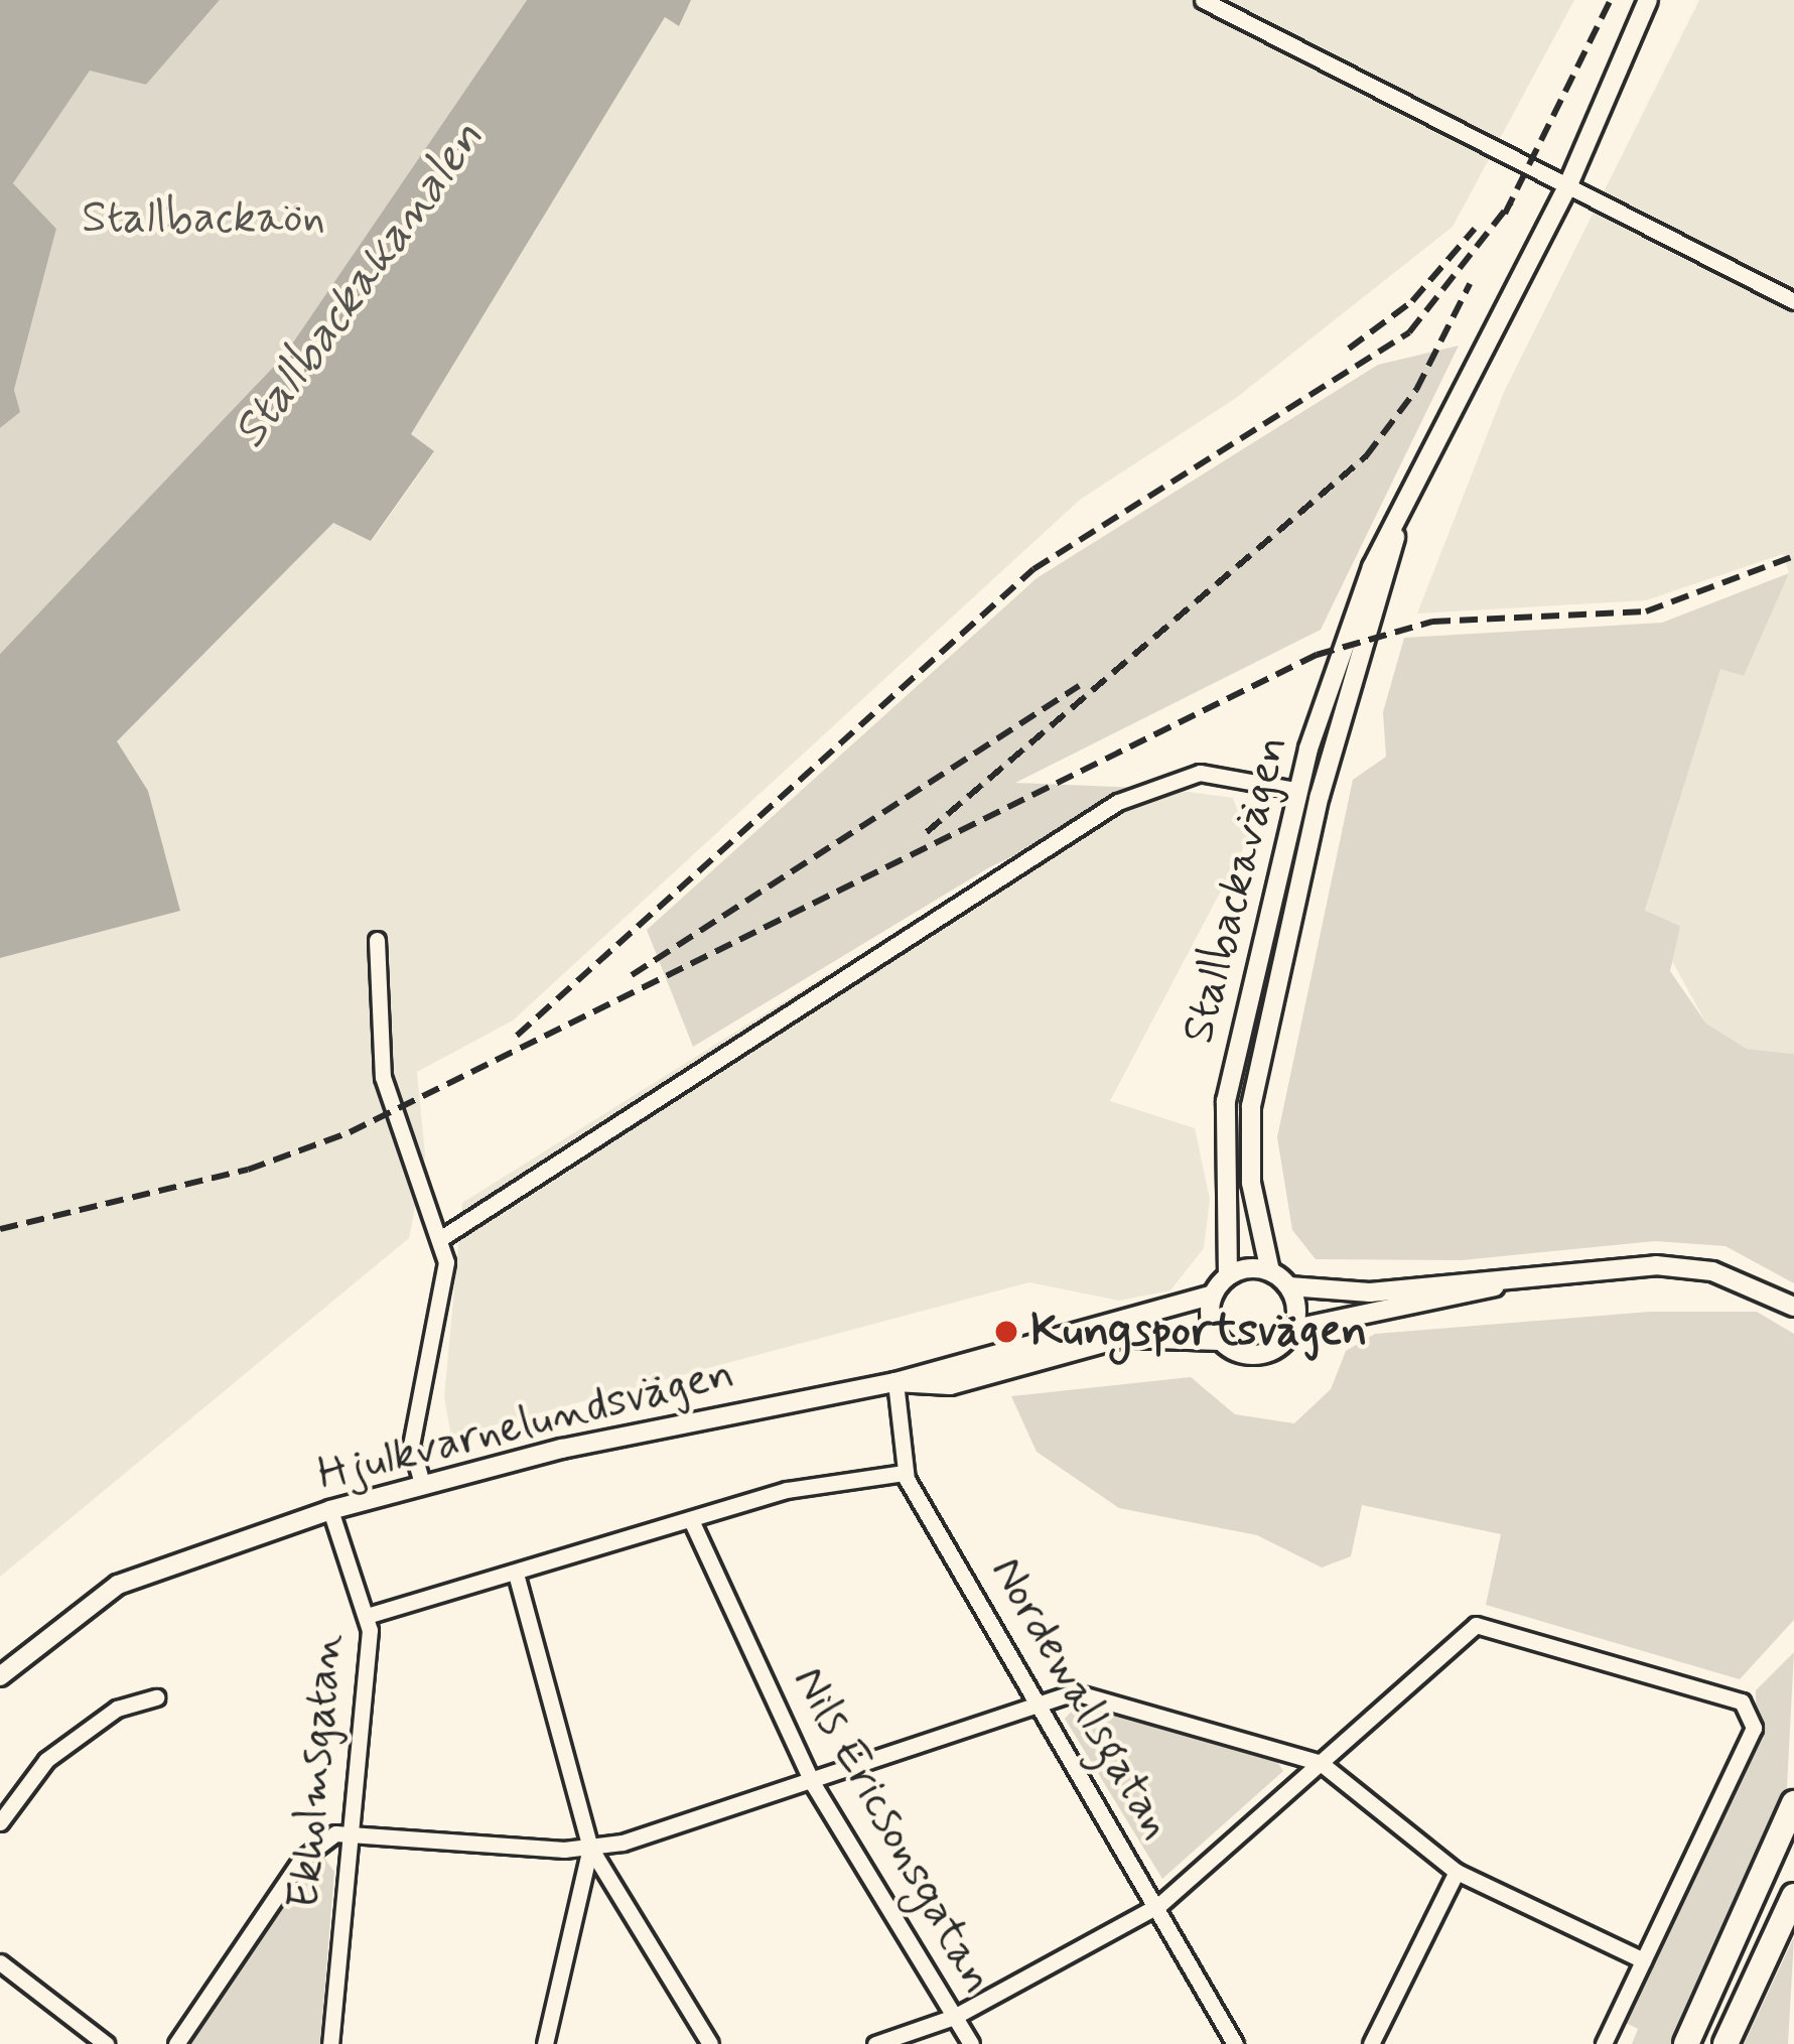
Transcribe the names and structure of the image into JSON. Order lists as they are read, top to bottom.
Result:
{
  "streets": {
    "street": [
      "Stallbackavägen",
      "Hjulkvarnelundsvägen",
      "Nordewallsgatan",
      "Ekholmsgatan",
      "Nils Ericsonsgatan"
    ]
  },
  "crossings": [
    ["Stallbackavägen", "Hjulkvarnelundsvägen"],
    ["Hjulkvarnelundsvägen", "Nordewallsgatan"],
    ["Hjulkvarnelundsvägen", "Ekholmsgatan"]
  ],
  "water": ["Stallbackakanalen"],
  "parks": ["Stallbackaön"],
  "places": ["Kungsportsvägen"]
}
